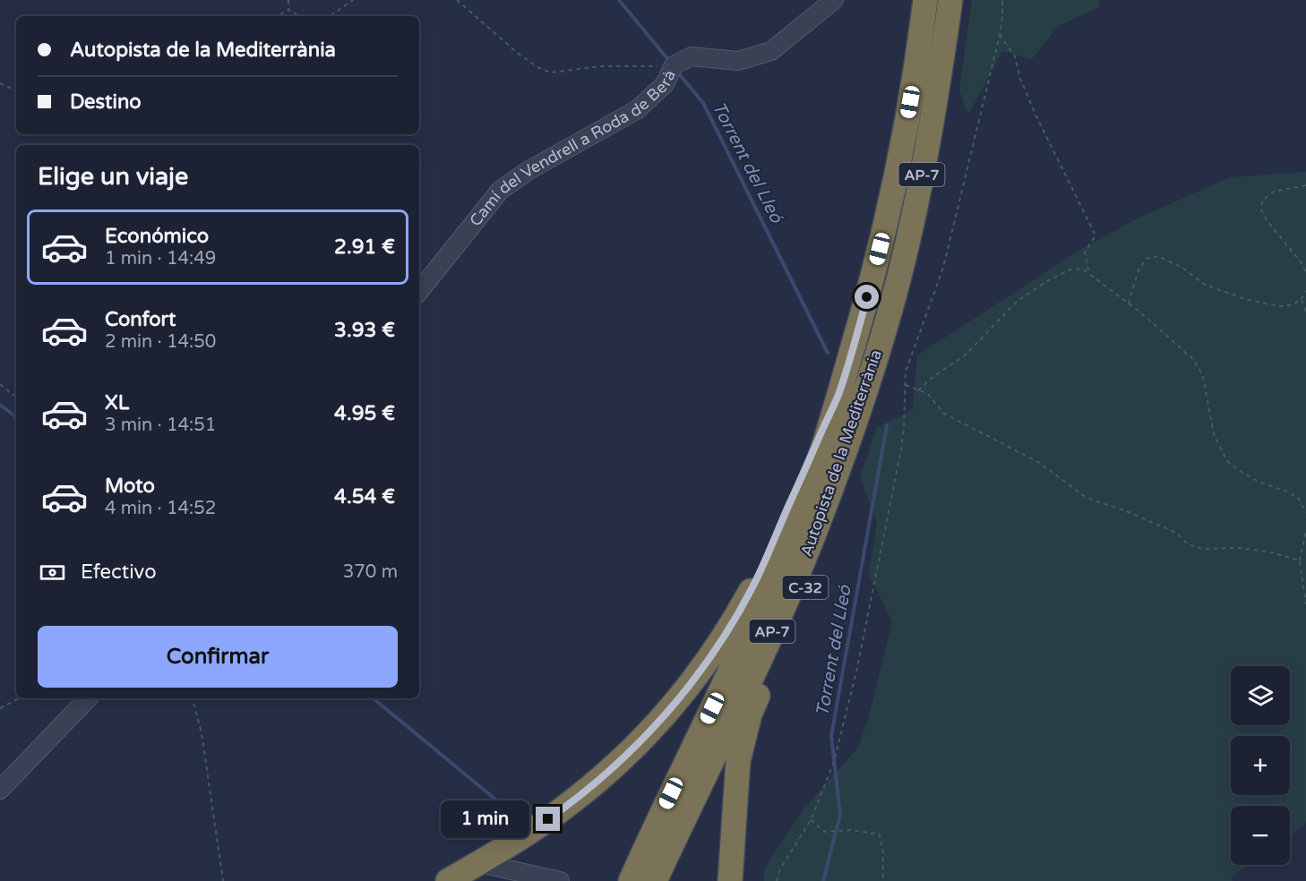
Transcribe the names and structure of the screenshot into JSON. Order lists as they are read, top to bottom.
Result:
{
  "streets": {
    "highway": ["AP-7", "Autopista de la Mediterrània", "C-32"],
    "street": ["Camí del Vendrell a Roda de Berà"]
  },
  "crossings": [
    ["Autopista de la Mediterrània", "C-32"]
  ],
  "water": ["Torrent del Lleó"],
  "page": {
    "banner": ["Autopista de la Mediterrània", "Destino"],
    "heading": "Elige un viaje",
    "list": [
      {
        "name": "Económico",
        "note": "1 min · 14:49",
        "value": "2.91 €"
      },
      {
        "name": "Confort",
        "note": "2 min · 14:50",
        "value": "3.93 €"
      },
      {
        "name": "XL",
        "note": "3 min · 14:51",
        "value": "4.95 €"
      },
      {
        "name": "Moto",
        "note": "4 min · 14:52",
        "value": "4.54 €"
      }
    ],
    "pay": ["Efectivo", "370 m"],
    "buttons": "Confirmar",
    "map_buttons": ["+", "−"],
    "bubble": "1 min"
  }
}
